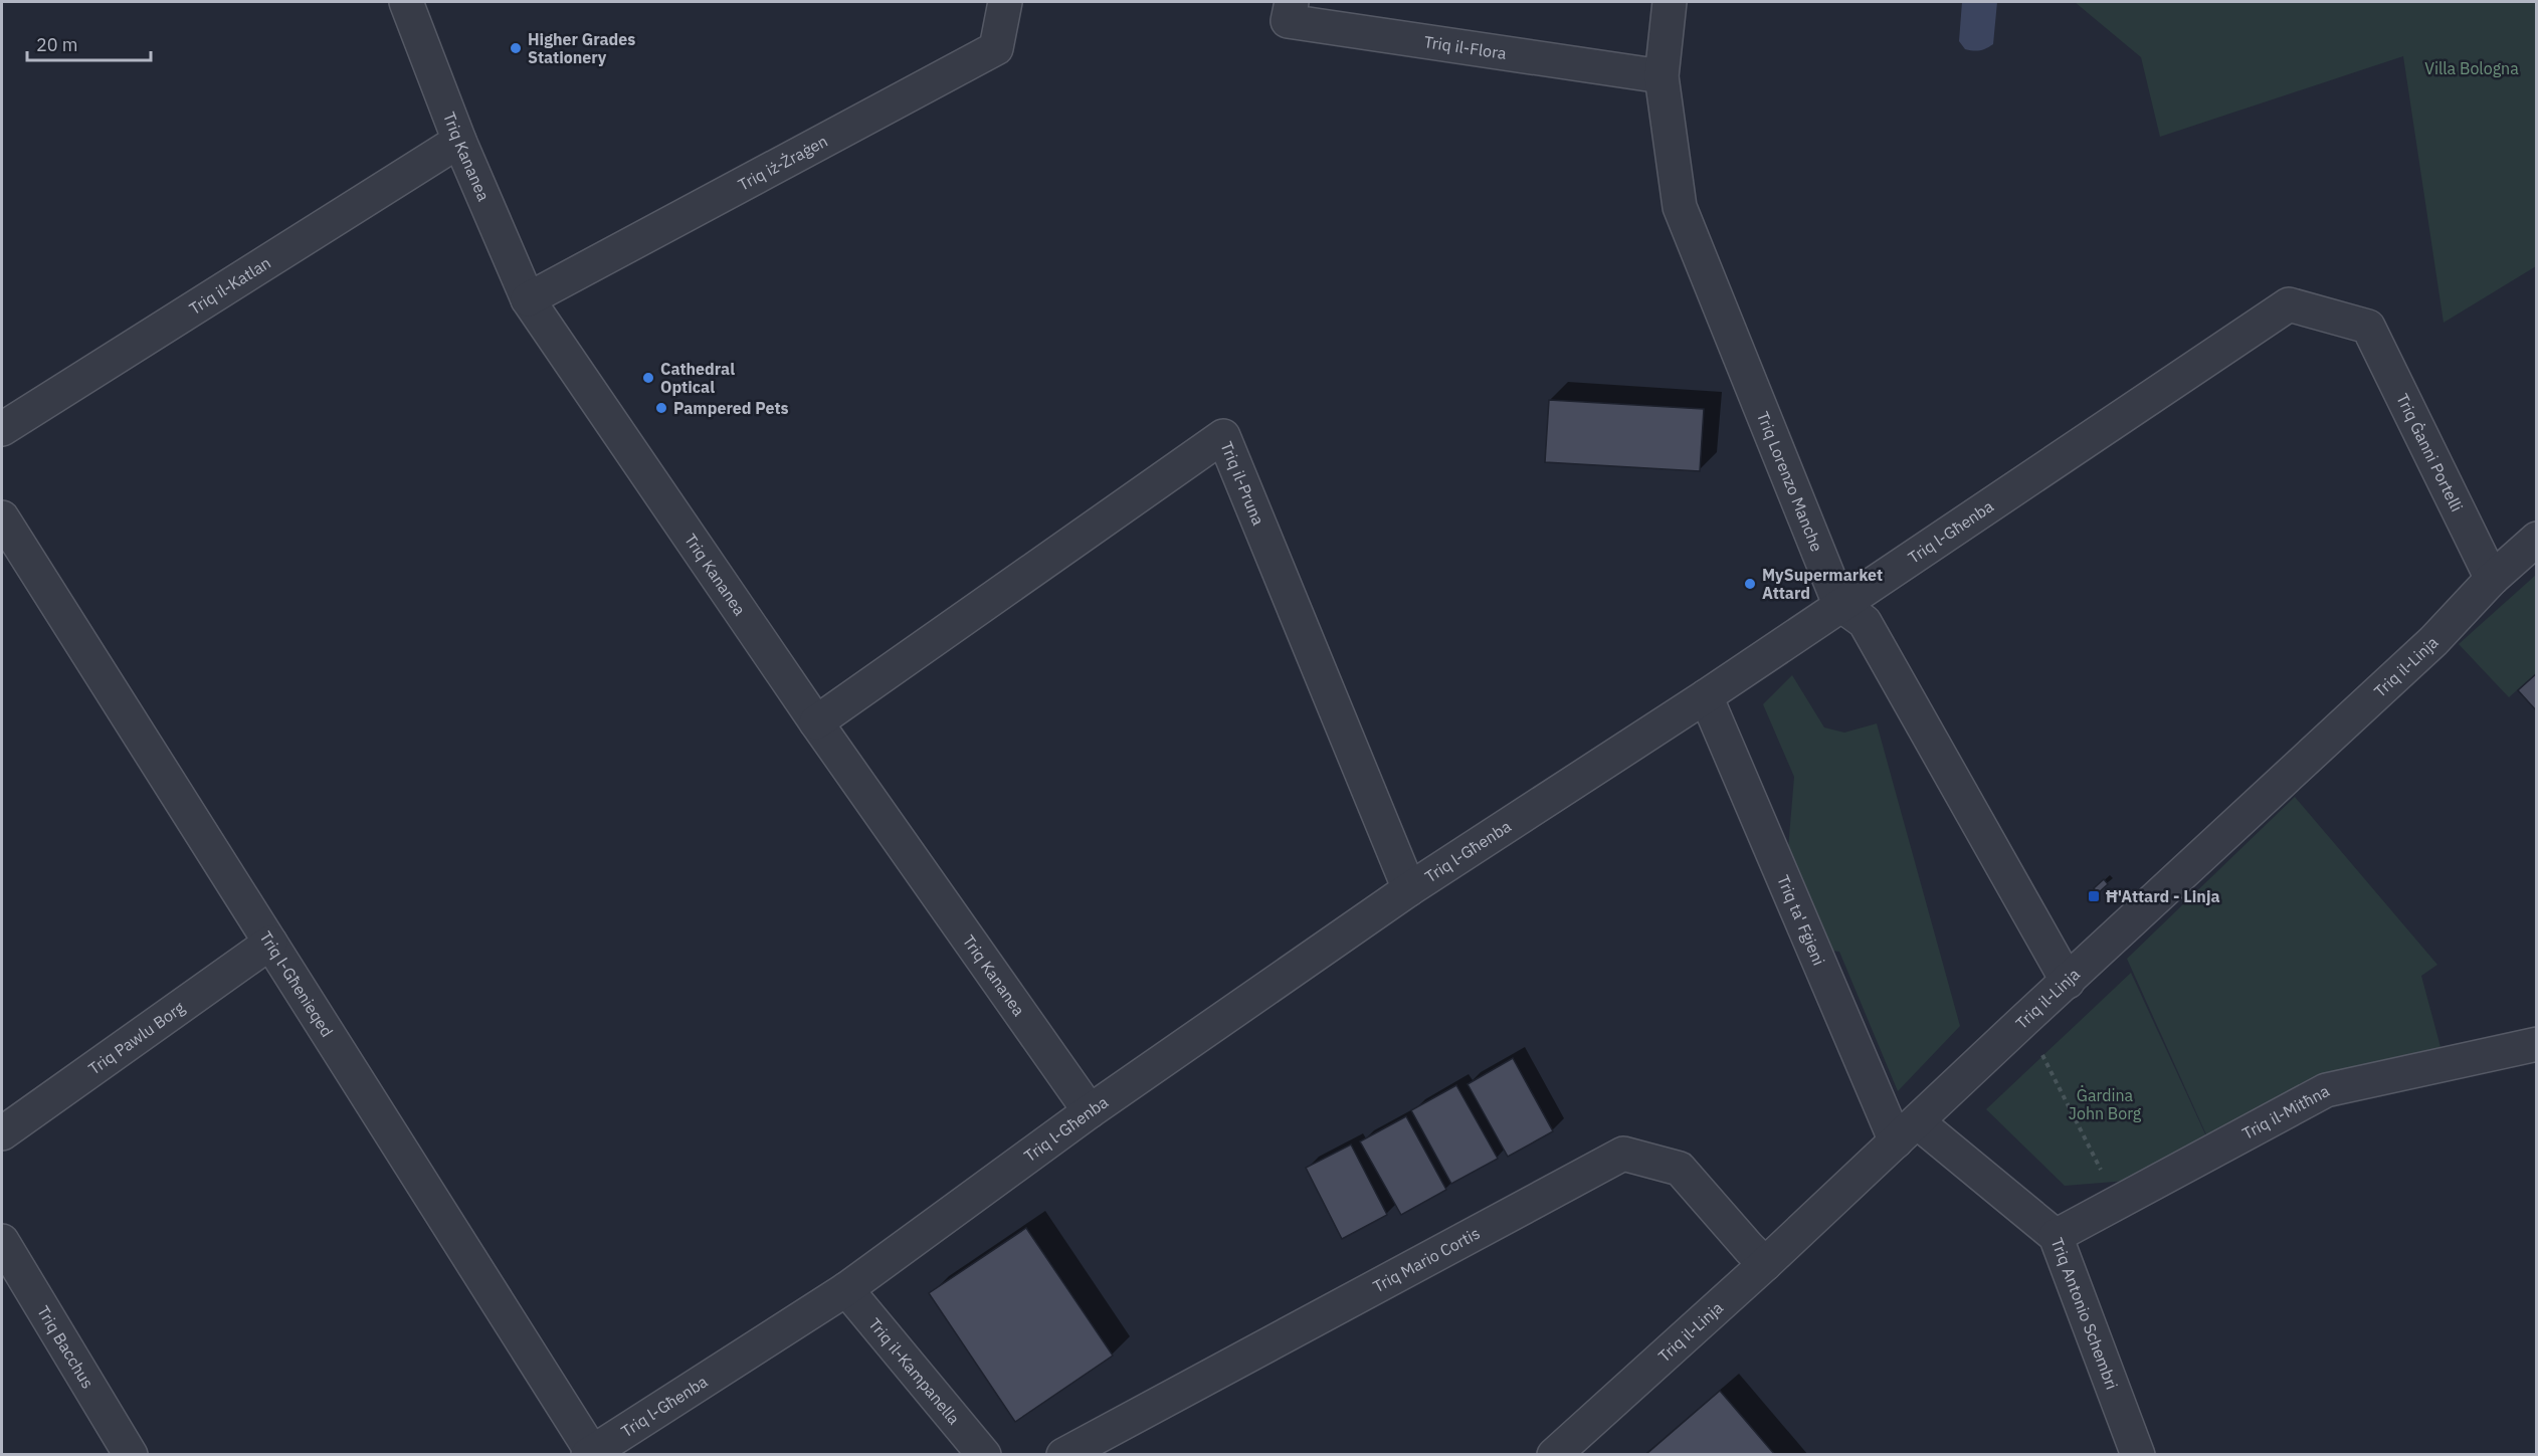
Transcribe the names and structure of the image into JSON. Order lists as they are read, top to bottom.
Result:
{
  "streets": {
    "street": [
      "Triq il-Flora",
      "Triq Kananea",
      "Triq iż-Żraġen",
      "Triq il-Katlan",
      "Triq Ġanni Portelli",
      "Triq Lorenzo Manche",
      "Triq il-Pruna",
      "Triq l-Għenba",
      "Triq il-Linja",
      "Triq ta' Fġieni",
      "Triq l-Għenieqed",
      "Triq Pawlu Borg",
      "Triq il-Mitħna",
      "Triq Mario Cortis",
      "Triq Antonio Schembri",
      "Triq Bacchus",
      "Triq il-Kampanella"
    ]
  },
  "crossings": [
    ["Triq il-Flora", "Triq Lorenzo Manche"],
    ["Triq Kananea", "Triq iż-Żraġen"],
    ["Triq Kananea", "Triq il-Katlan"],
    ["Triq Kananea", "Triq il-Pruna"],
    ["Triq Kananea", "Triq l-Għenba"],
    ["Triq Ġanni Portelli", "Triq l-Għenba"],
    ["Triq Ġanni Portelli", "Triq il-Linja"],
    ["Triq Lorenzo Manche", "Triq l-Għenba"],
    ["Triq il-Pruna", "Triq l-Għenba"],
    ["Triq l-Għenba", "Triq ta' Fġieni"],
    ["Triq l-Għenba", "Triq l-Għenieqed"],
    ["Triq l-Għenba", "Triq il-Kampanella"],
    ["Triq il-Linja", "Triq ta' Fġieni"],
    ["Triq il-Linja", "Triq Mario Cortis"],
    ["Triq il-Linja", "Triq Antonio Schembri"],
    ["Triq ta' Fġieni", "Triq Antonio Schembri"],
    ["Triq l-Għenieqed", "Triq Pawlu Borg"],
    ["Triq il-Mitħna", "Triq Antonio Schembri"]
  ],
  "parks": ["Villa Bologna", "Ġardina John Borg"],
  "places": {
    "other": [
      "Higher Grades Stationery",
      "Cathedral Optical",
      "Pampered Pets",
      "MySupermarket Attard"
    ],
    "transit": ["Ħ'Attard - Linja"]
  },
  "scale_bar": "20 m"
}
